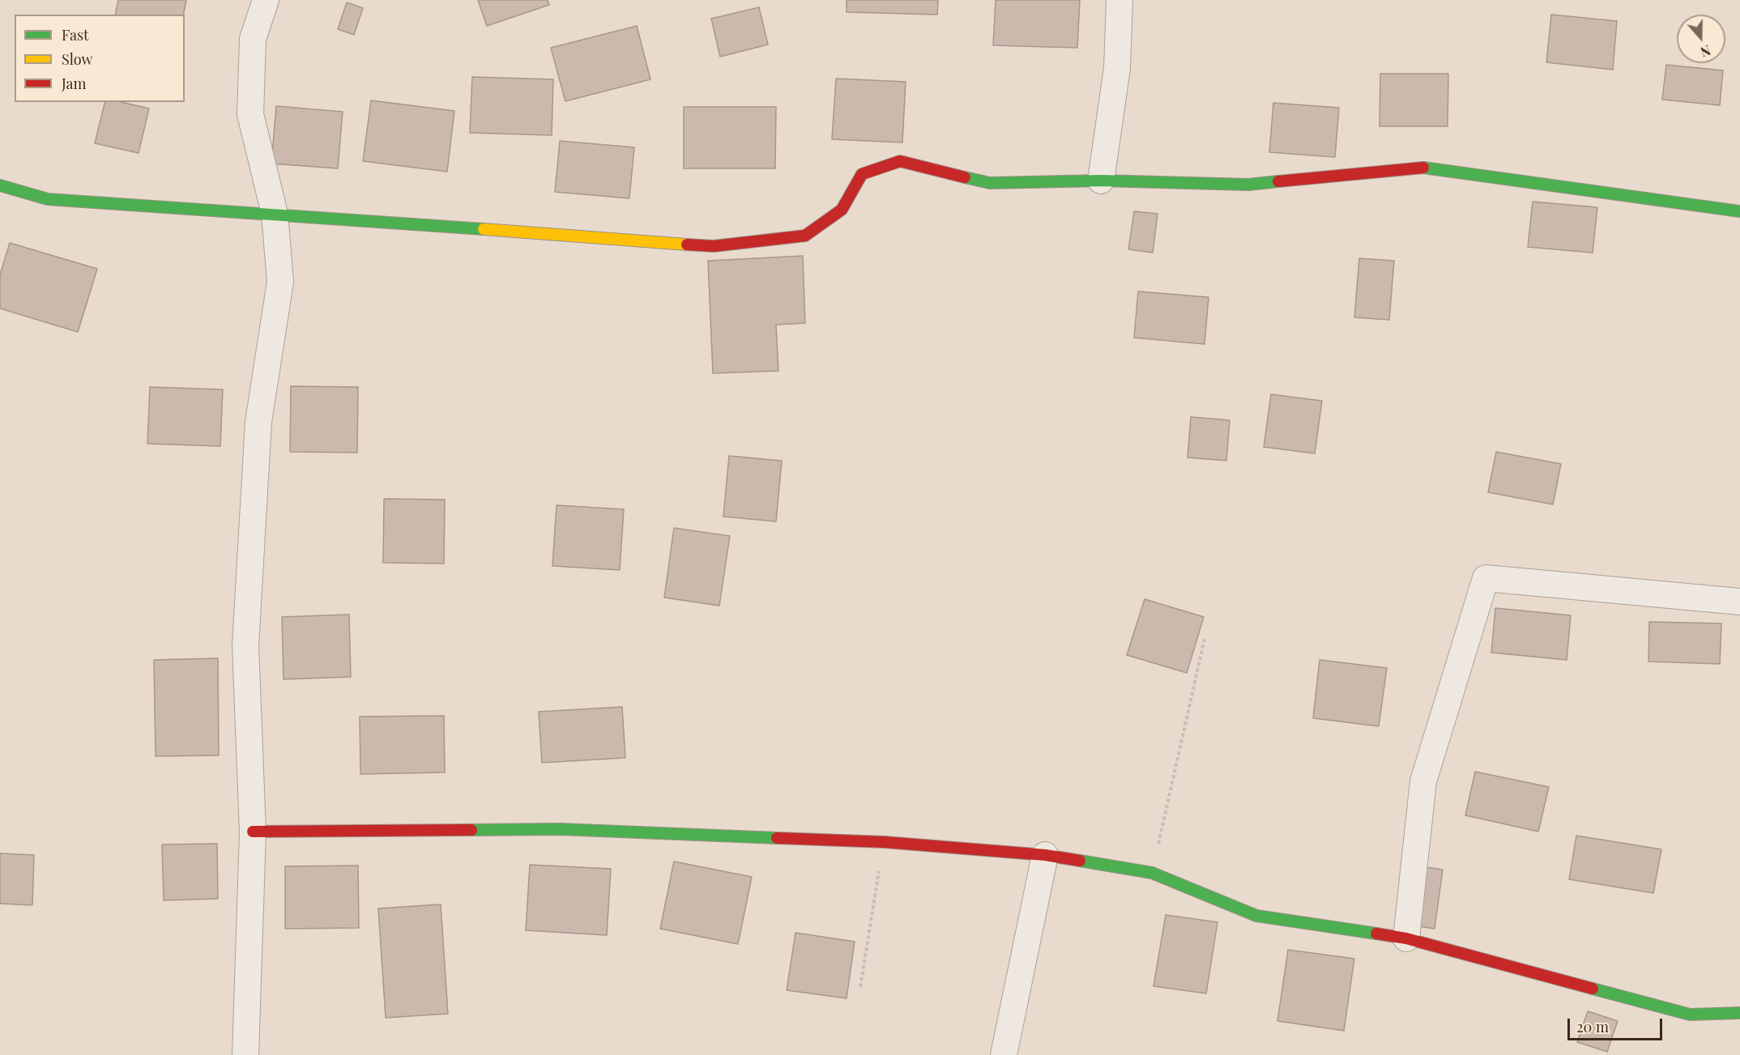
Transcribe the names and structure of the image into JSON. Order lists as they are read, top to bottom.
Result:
{
  "legend": ["Fast", "Slow", "Jam"],
  "scale_bar": "20 m",
  "north": "bottom"
}
